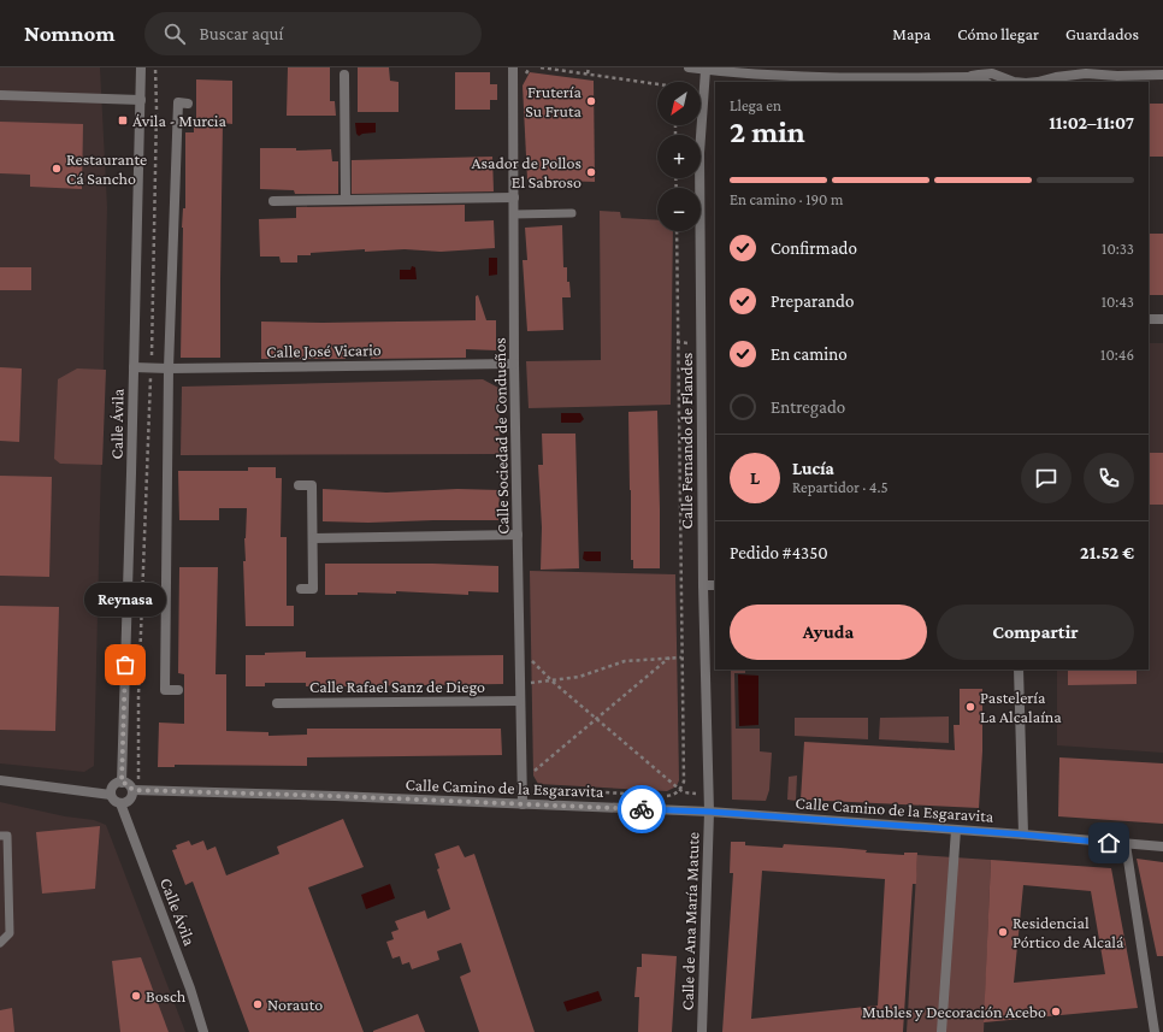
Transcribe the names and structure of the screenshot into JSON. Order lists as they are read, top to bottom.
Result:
{
  "streets": {
    "street": [
      "Calle José Vicario",
      "Calle Ávila",
      "Calle Sociedad de Condueños",
      "Calle Fernando de Flandes",
      "Calle Rafael Sanz de Diego",
      "Calle Camino de la Esgaravita",
      "Calle de Ana María Matute"
    ]
  },
  "crossings": [
    ["Calle José Vicario", "Calle Ávila"],
    ["Calle José Vicario", "Calle Sociedad de Condueños"],
    ["Calle Ávila", "Calle Camino de la Esgaravita"],
    ["Calle Sociedad de Condueños", "Calle Rafael Sanz de Diego"],
    ["Calle Sociedad de Condueños", "Calle Camino de la Esgaravita"],
    ["Calle Fernando de Flandes", "Calle Camino de la Esgaravita"],
    ["Calle Fernando de Flandes", "Calle de Ana María Matute"],
    ["Calle Camino de la Esgaravita", "Calle de Ana María Matute"]
  ],
  "places": {
    "other": [
      "Frutería Su Fruta",
      "Restaurante Cá Sancho",
      "Asador de Pollos El Sabroso",
      "Reynasa",
      "Pastelería La Alcalaína",
      "Residencial Pórtico de Alcalá",
      "Bosch",
      "Norauto",
      "Mubles y Decoración Acebo"
    ],
    "transit": ["Ávila - Murcia"]
  },
  "north": "bottom left",
  "page": {
    "header": "Nomnom",
    "search": "Buscar aquí",
    "nav": ["Mapa", "Cómo llegar", "Guardados"],
    "map_buttons": ["+", "−"],
    "heading": ["2 min", "Llega en", "11:02–11:07"],
    "panel": [
      "Lucía",
      "Repartidor · 4.5",
      "Pedido #4350",
      "21.52 €"
    ],
    "bar": "En camino · 190 m",
    "list": [
      ["Confirmado", "10:33"],
      ["Preparando", "10:43"],
      ["En camino", "10:46"],
      "Entregado"
    ],
    "round": "L",
    "bubble": "Reynasa",
    "buttons": ["Ayuda", "Compartir"]
  }
}
